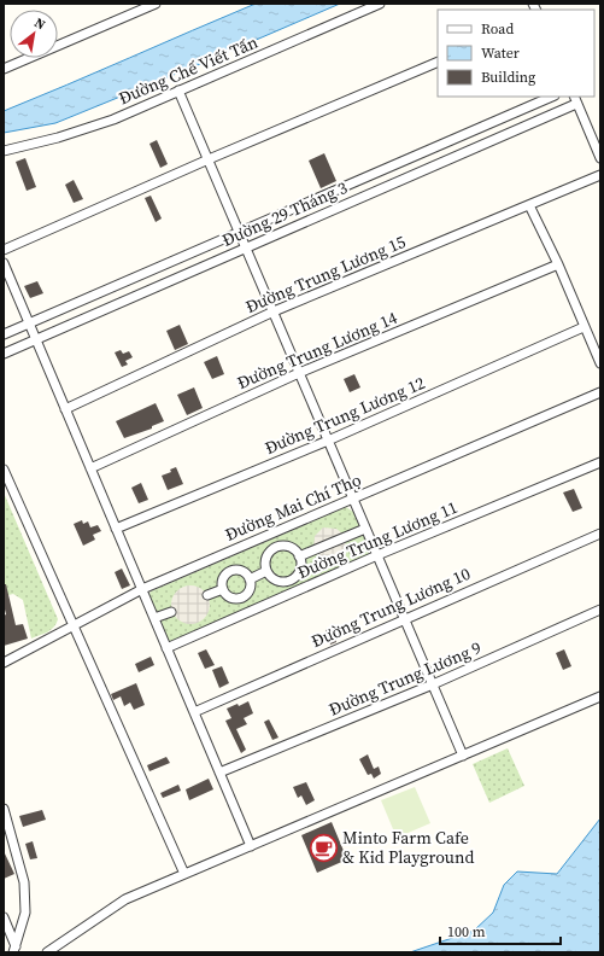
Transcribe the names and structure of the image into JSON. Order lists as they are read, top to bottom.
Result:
{
  "streets": {
    "street": [
      "Đường Chế Viết Tấn",
      "Đường 29 Tháng 3",
      "Đường Trung Lương 15",
      "Đường Trung Lương 14",
      "Đường Trung Lương 12",
      "Đường Mai Chí Thọ",
      "Đường Trung Lương 11",
      "Đường Trung Lương 10",
      "Đường Trung Lương 9"
    ]
  },
  "places": {
    "cafe": ["Minto Farm Cafe & Kid Playground"]
  },
  "legend": ["Road", "Water", "Building"],
  "scale_bar": "100 m",
  "north": "top right"
}
